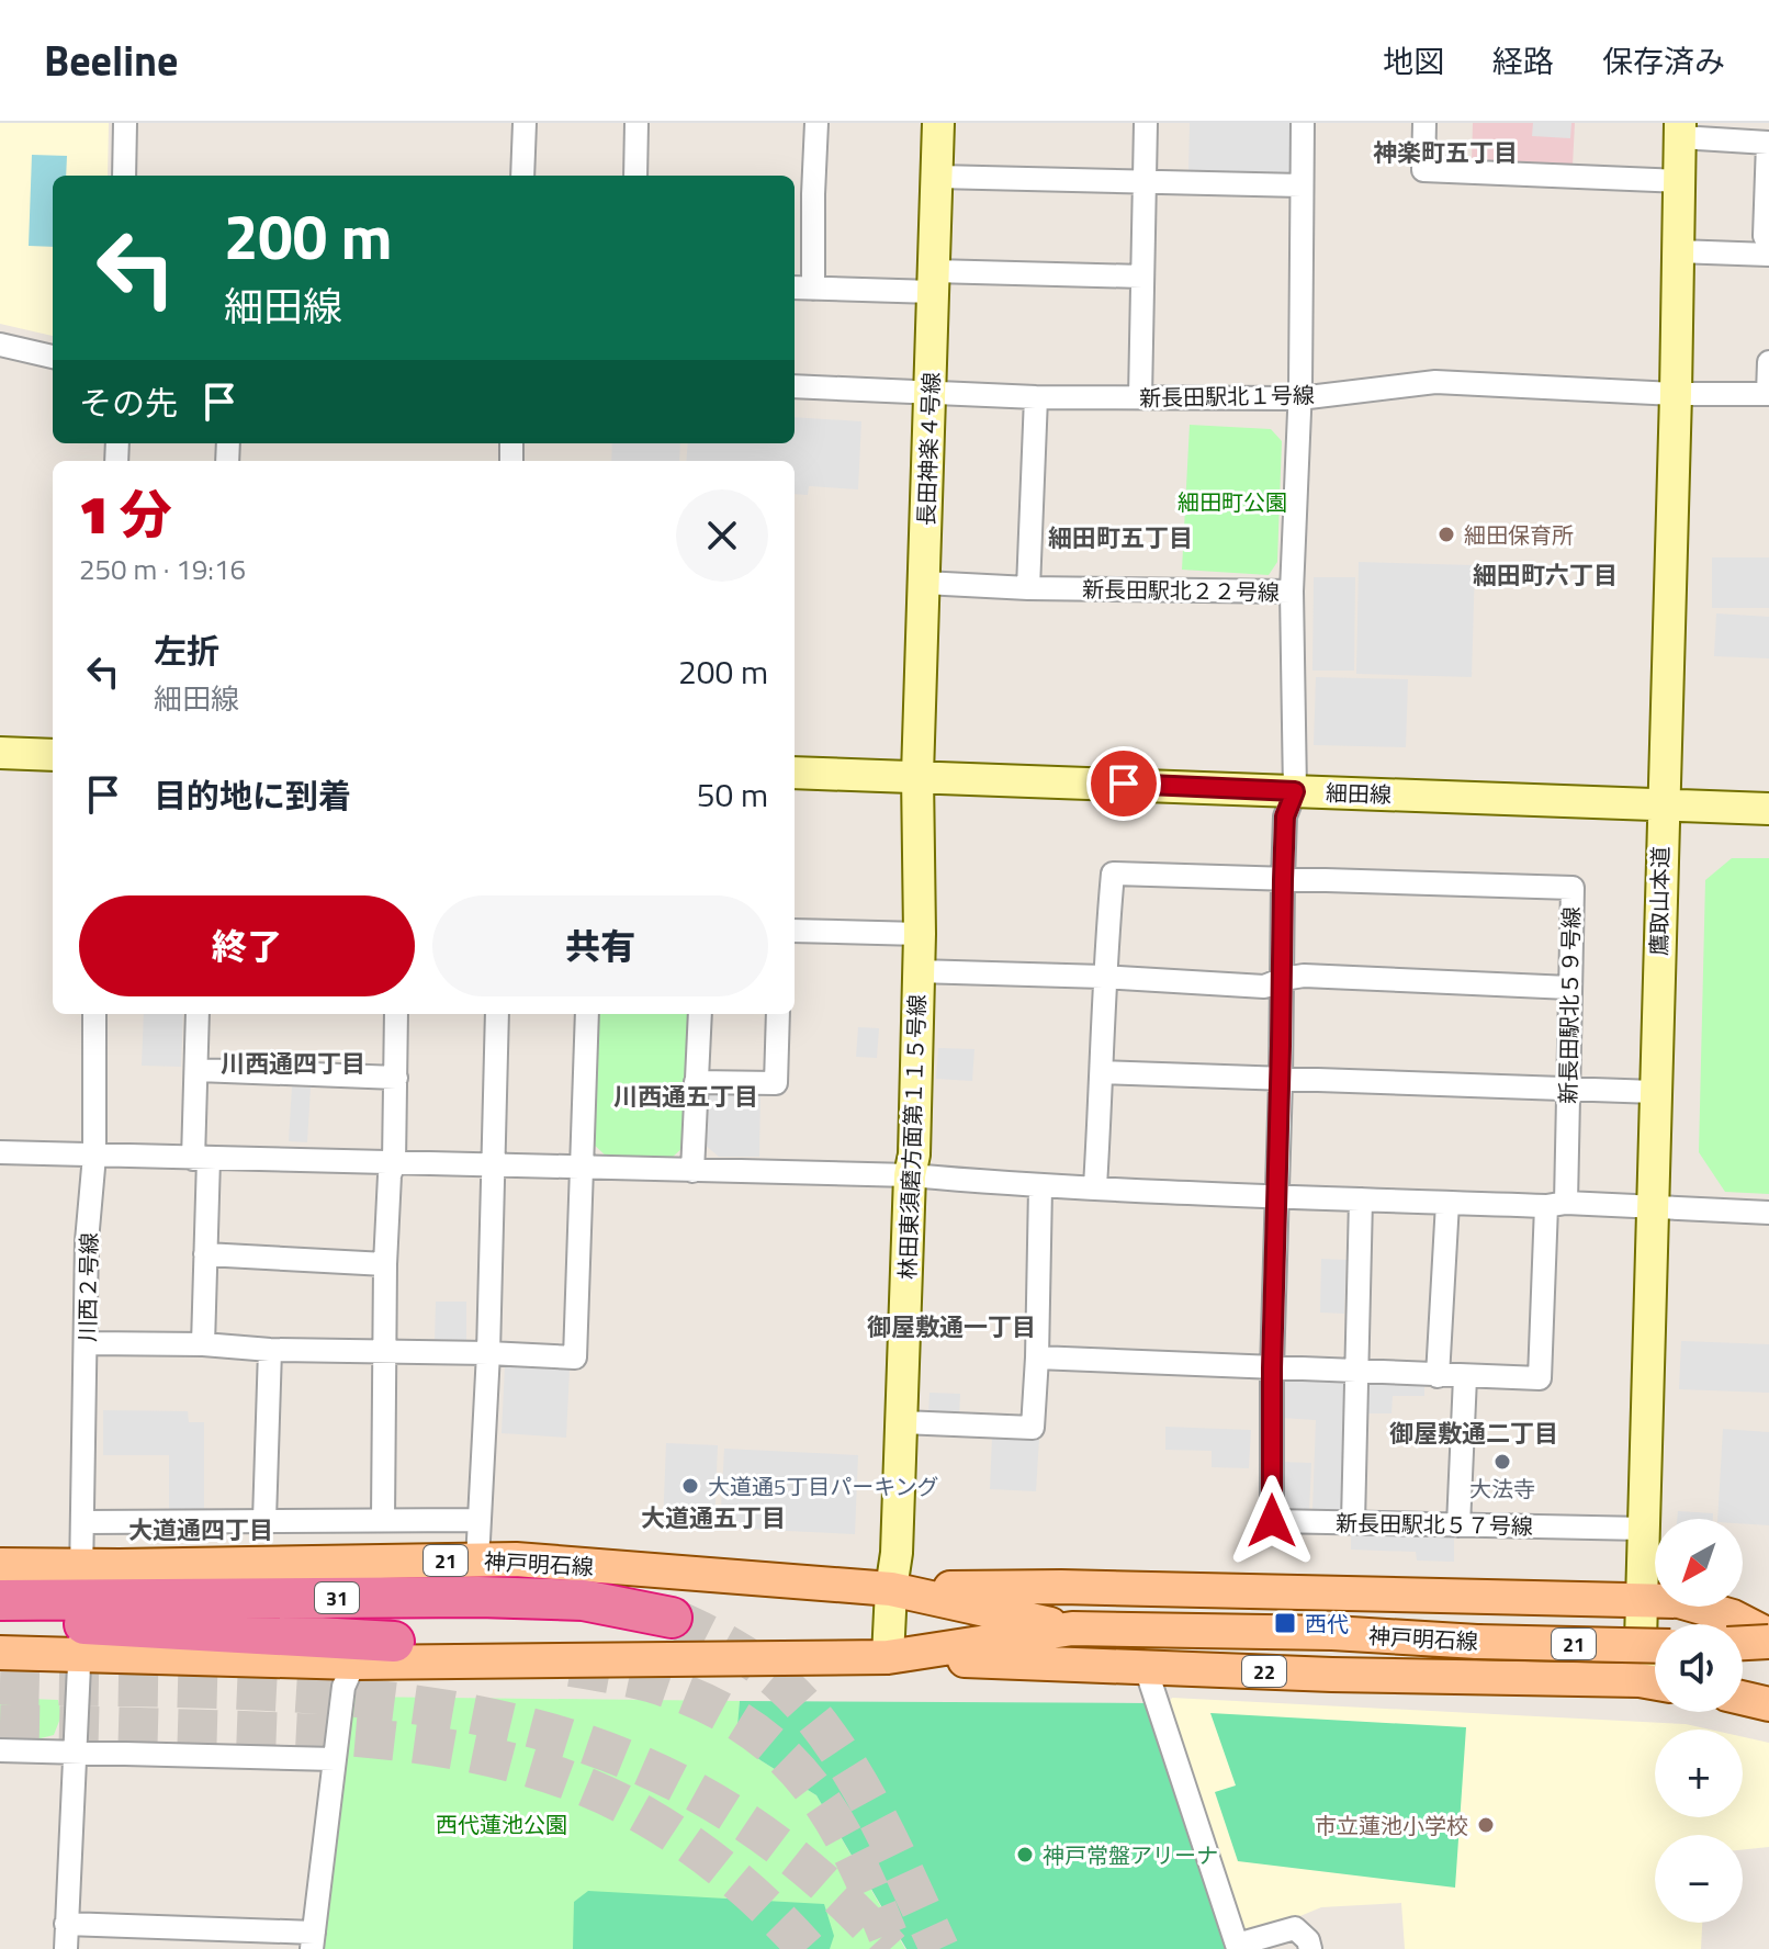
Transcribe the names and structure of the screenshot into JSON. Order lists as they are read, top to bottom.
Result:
{
  "streets": {
    "highway": ["31"],
    "main road": ["21", "神戸明石線", "22"],
    "street": [
      "新長田駅北１号線",
      "長田神楽４号線",
      "新長田駅北２２号線",
      "細田線",
      "鷹取山本道",
      "新長田駅北５９号線",
      "林田東須磨方面第１１５号線",
      "川西２号線",
      "新長田駅北５７号線"
    ]
  },
  "crossings": [
    ["新長田駅北１号線", "長田神楽４号線"],
    ["新長田駅北１号線", "鷹取山本道"],
    ["長田神楽４号線", "新長田駅北２２号線"],
    ["長田神楽４号線", "細田線"],
    ["長田神楽４号線", "林田東須磨方面第１１５号線"],
    ["新長田駅北２２号線", "細田線"],
    ["新長田駅北２２号線", "新長田駅北５７号線"],
    ["細田線", "鷹取山本道"],
    ["細田線", "林田東須磨方面第１１５号線"],
    ["細田線", "新長田駅北５７号線"],
    ["鷹取山本道", "新長田駅北５７号線"],
    ["鷹取山本道", "22"],
    ["新長田駅北５９号線", "新長田駅北５７号線"],
    ["林田東須磨方面第１１５号線", "神戸明石線"],
    ["林田東須磨方面第１１５号線", "22"],
    ["川西２号線", "神戸明石線"],
    ["川西２号線", "31"],
    ["神戸明石線", "31"],
    ["神戸明石線", "22"]
  ],
  "districts": [
    "神楽町五丁目",
    "細田町五丁目",
    "細田町六丁目",
    "川西通四丁目",
    "川西通五丁目",
    "御屋敷通一丁目",
    "御屋敷通二丁目",
    "大道通五丁目",
    "大道通四丁目"
  ],
  "parks": ["細田町公園", "西代蓮池公園"],
  "places": {
    "other": [
      "細田保育所",
      "大法寺",
      "大道通5丁目パーキング",
      "市立蓮池小学校",
      "神戸常盤アリーナ"
    ],
    "transit": ["西代"]
  },
  "north": "bottom left",
  "page": {
    "header": "Beeline",
    "nav": ["地図", "経路", "保存済み"],
    "turn": ["200 m", "細田線"],
    "then": "その先",
    "heading": ["1 分", "250 m · 19:16"],
    "list": [
      {
        "name": "左折",
        "note": "細田線",
        "value": "200 m"
      },
      {
        "name": "目的地に到着",
        "value": "50 m"
      }
    ],
    "buttons": ["終了", "共有"],
    "map_buttons": ["+", "−"]
  }
}
